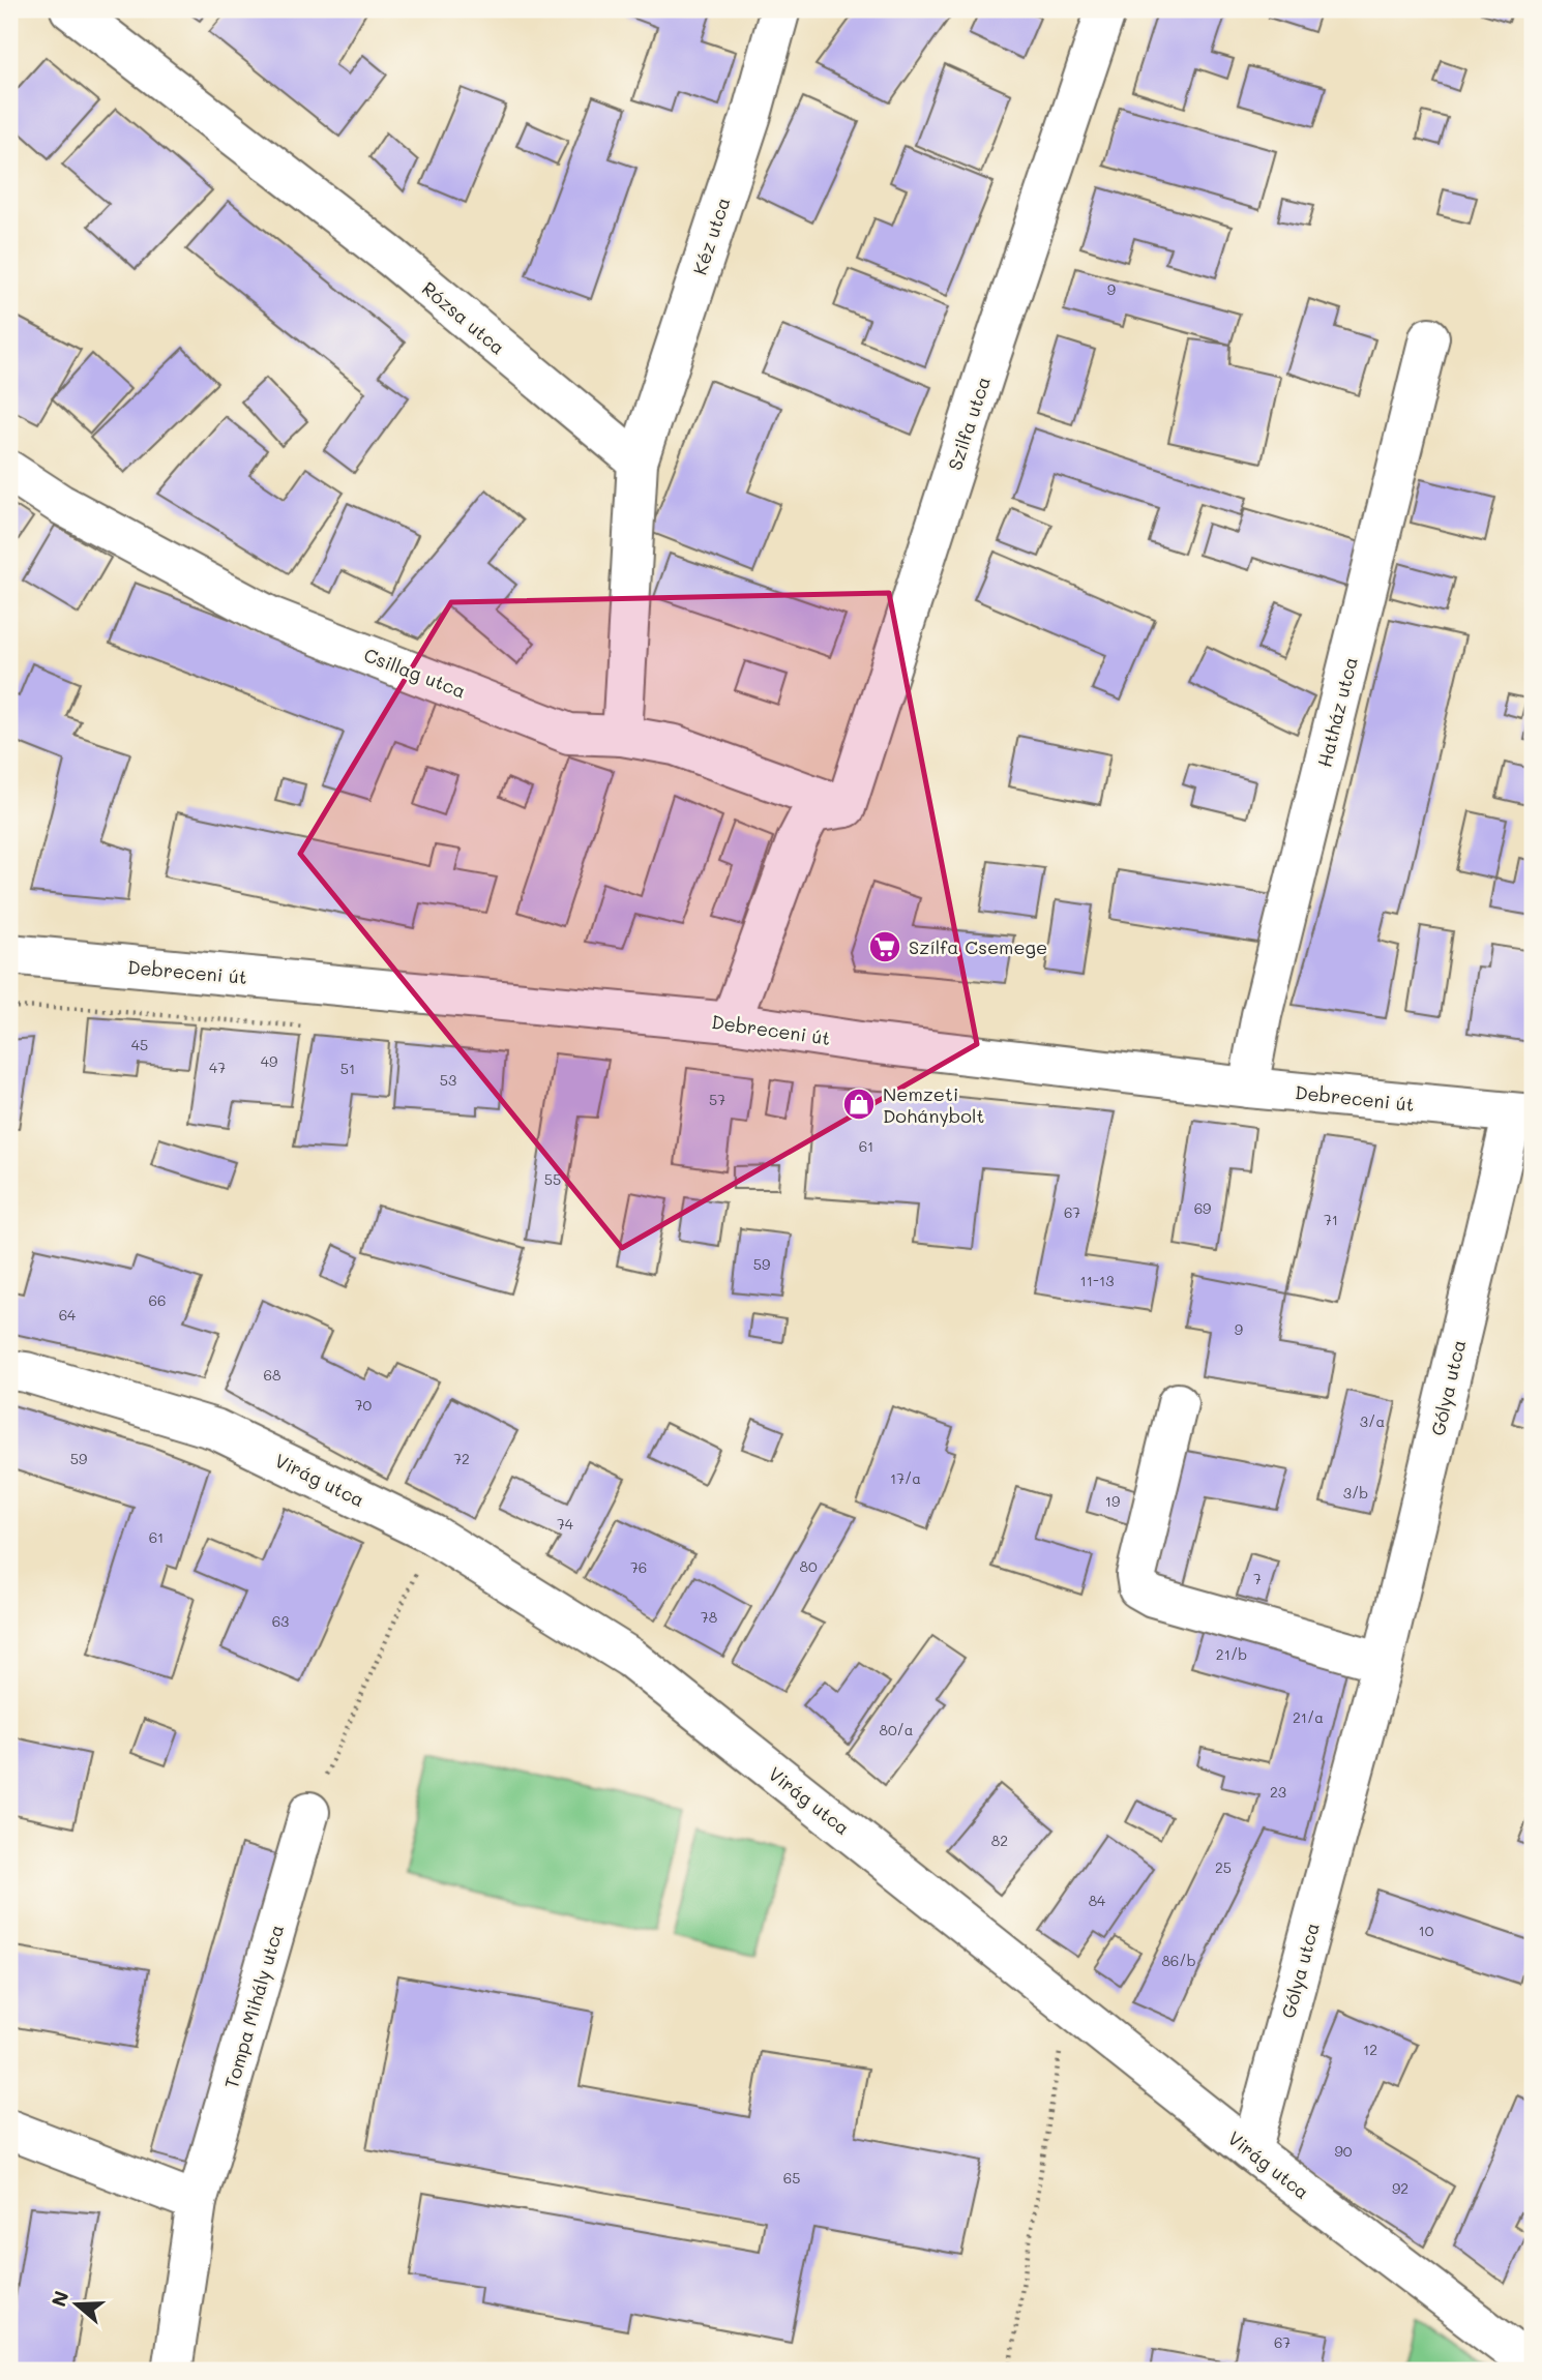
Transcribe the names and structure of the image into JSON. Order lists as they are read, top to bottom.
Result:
{
  "streets": {
    "street": [
      "Kéz utca",
      "Rózsa utca",
      "Szilfa utca",
      "Csillag utca",
      "Hatház utca",
      "Debreceni út",
      "Gólya utca",
      "Virág utca",
      "Tompa Mihály utca"
    ]
  },
  "crossings": [
    ["Kéz utca", "Rózsa utca"],
    ["Szilfa utca", "Csillag utca"],
    ["Szilfa utca", "Debreceni út"],
    ["Hatház utca", "Debreceni út"],
    ["Debreceni út", "Gólya utca"],
    ["Gólya utca", "Virág utca"]
  ],
  "places": {
    "supermarket": ["Szílfa Csemege"],
    "shop": ["Nemzeti Dohánybolt"]
  },
  "house_numbers": [
    "9",
    "45",
    "49",
    "47",
    "51",
    "53",
    "57",
    "61",
    "55",
    "69",
    "67",
    "71",
    "59",
    "11-13",
    "66",
    "64",
    "9",
    "68",
    "70",
    "3/a",
    "59",
    "72",
    "17/a",
    "3/b",
    "19",
    "74",
    "61",
    "80",
    "76",
    "7",
    "78",
    "63",
    "21/b",
    "21/a",
    "80/a",
    "23",
    "82",
    "25",
    "84",
    "10",
    "86/b",
    "12",
    "90",
    "65",
    "92",
    "67"
  ],
  "north": "left"
}
